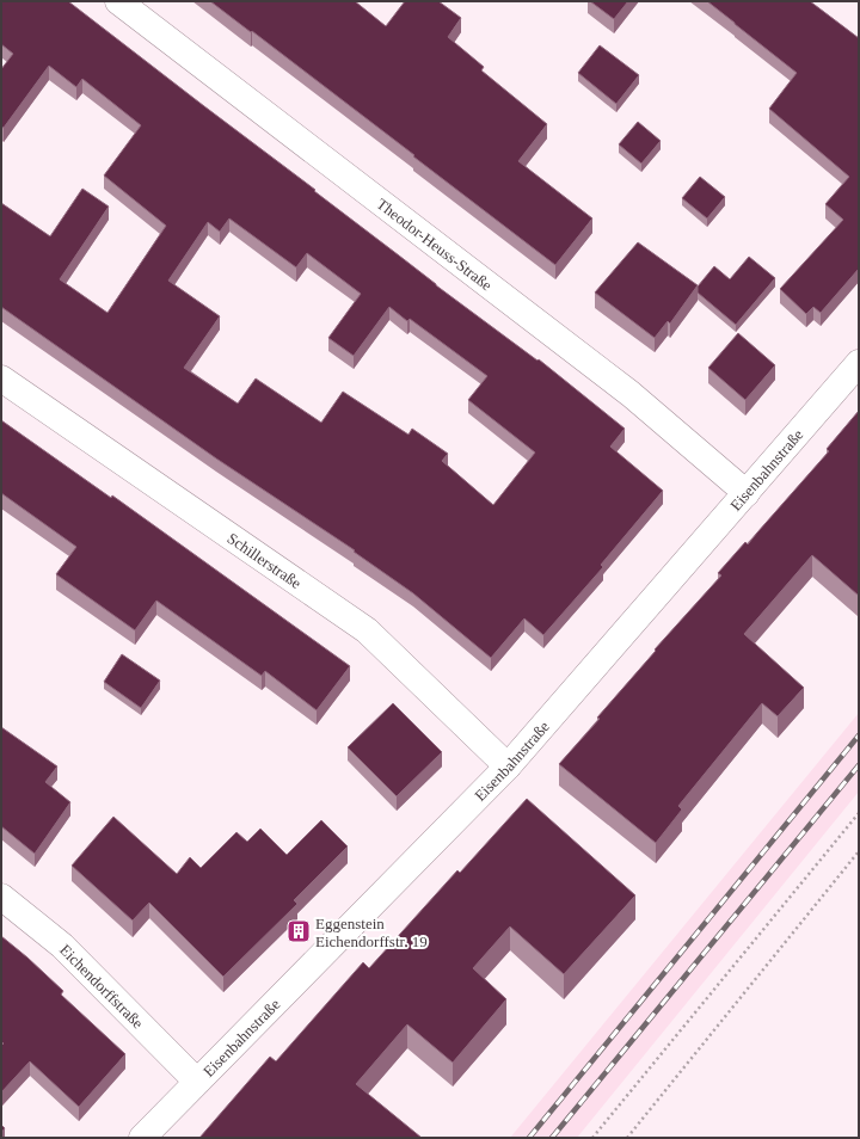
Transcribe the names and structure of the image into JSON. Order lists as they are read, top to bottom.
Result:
{
  "streets": {
    "street": [
      "Theodor-Heuss-Straße",
      "Eisenbahnstraße",
      "Schillerstraße",
      "Eichendorffstraße"
    ]
  },
  "crossings": [
    ["Theodor-Heuss-Straße", "Eisenbahnstraße"],
    ["Eisenbahnstraße", "Schillerstraße"],
    ["Eisenbahnstraße", "Eichendorffstraße"]
  ],
  "places": {
    "building": ["Eggenstein Eichendorffstr. 19"]
  }
}
